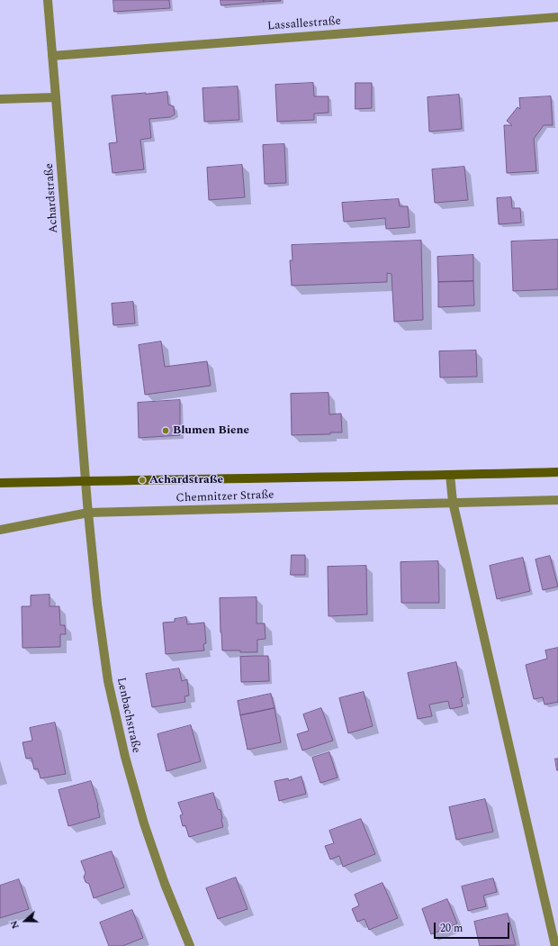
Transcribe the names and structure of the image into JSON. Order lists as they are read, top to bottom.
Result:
{
  "streets": {
    "main road": ["Chemnitzer Straße"],
    "street": ["Lassallestraße", "Achardstraße", "Lenbachstraße"]
  },
  "crossings": [
    ["Lassallestraße", "Achardstraße"],
    ["Achardstraße", "Chemnitzer Straße"],
    ["Achardstraße", "Lenbachstraße"],
    ["Chemnitzer Straße", "Lenbachstraße"]
  ],
  "places": ["Blumen Biene", "Achardstraße"],
  "scale_bar": "20 m",
  "north": "left"
}
